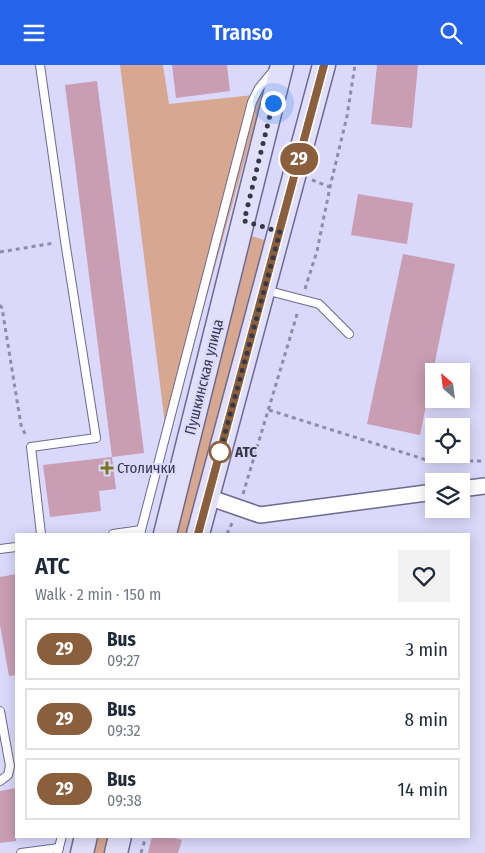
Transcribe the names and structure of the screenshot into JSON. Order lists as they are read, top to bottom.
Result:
{
  "streets": {
    "main road": ["Пушкинская улица"]
  },
  "places": {
    "other": ["АТС"],
    "health": ["Столички"]
  },
  "lines": ["bus line 29"],
  "north": "top left",
  "page": {
    "header": "Transo",
    "on_map": "29",
    "heading": ["АТС", "Walk · 2 min · 150 m"],
    "list": [
      {
        "mark": "29",
        "name": "Bus",
        "note": "09:27",
        "value": "3 min"
      },
      {
        "mark": "29",
        "name": "Bus",
        "note": "09:32",
        "value": "8 min"
      },
      {
        "mark": "29",
        "name": "Bus",
        "note": "09:38",
        "value": "14 min"
      }
    ]
  }
}
